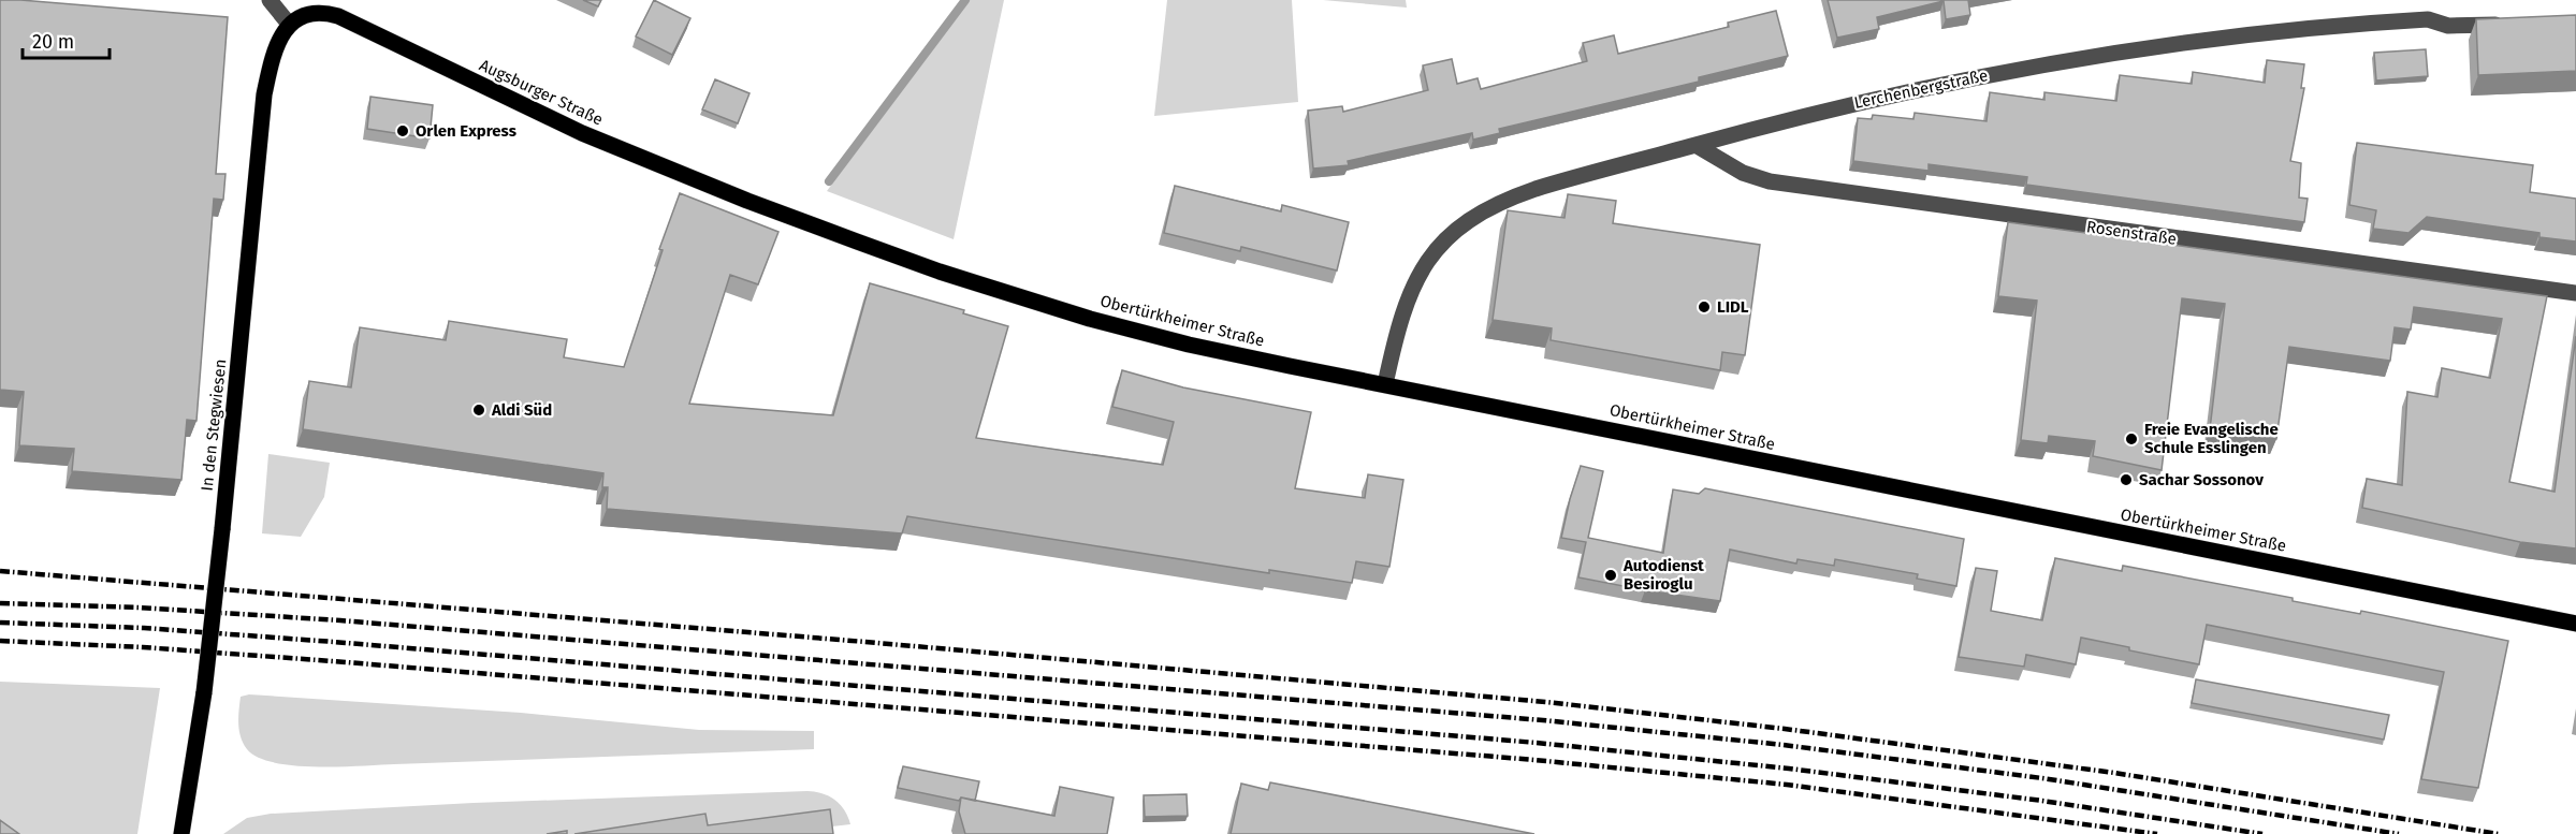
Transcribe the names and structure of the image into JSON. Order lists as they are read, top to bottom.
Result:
{
  "streets": {
    "main road": ["Augsburger Straße", "Obertürkheimer Straße", "In den Stegwiesen"],
    "street": ["Lerchenbergstraße", "Rosenstraße"]
  },
  "crossings": [
    ["Lerchenbergstraße", "Rosenstraße"],
    ["Lerchenbergstraße", "Obertürkheimer Straße"],
    ["Augsburger Straße", "Obertürkheimer Straße"],
    ["Augsburger Straße", "In den Stegwiesen"]
  ],
  "places": [
    "Orlen Express",
    "LIDL",
    "Aldi Süd",
    "Freie Evangelische Schule Esslingen",
    "Sachar Sossonov",
    "Autodienst Besiroglu"
  ],
  "scale_bar": "20 m"
}
